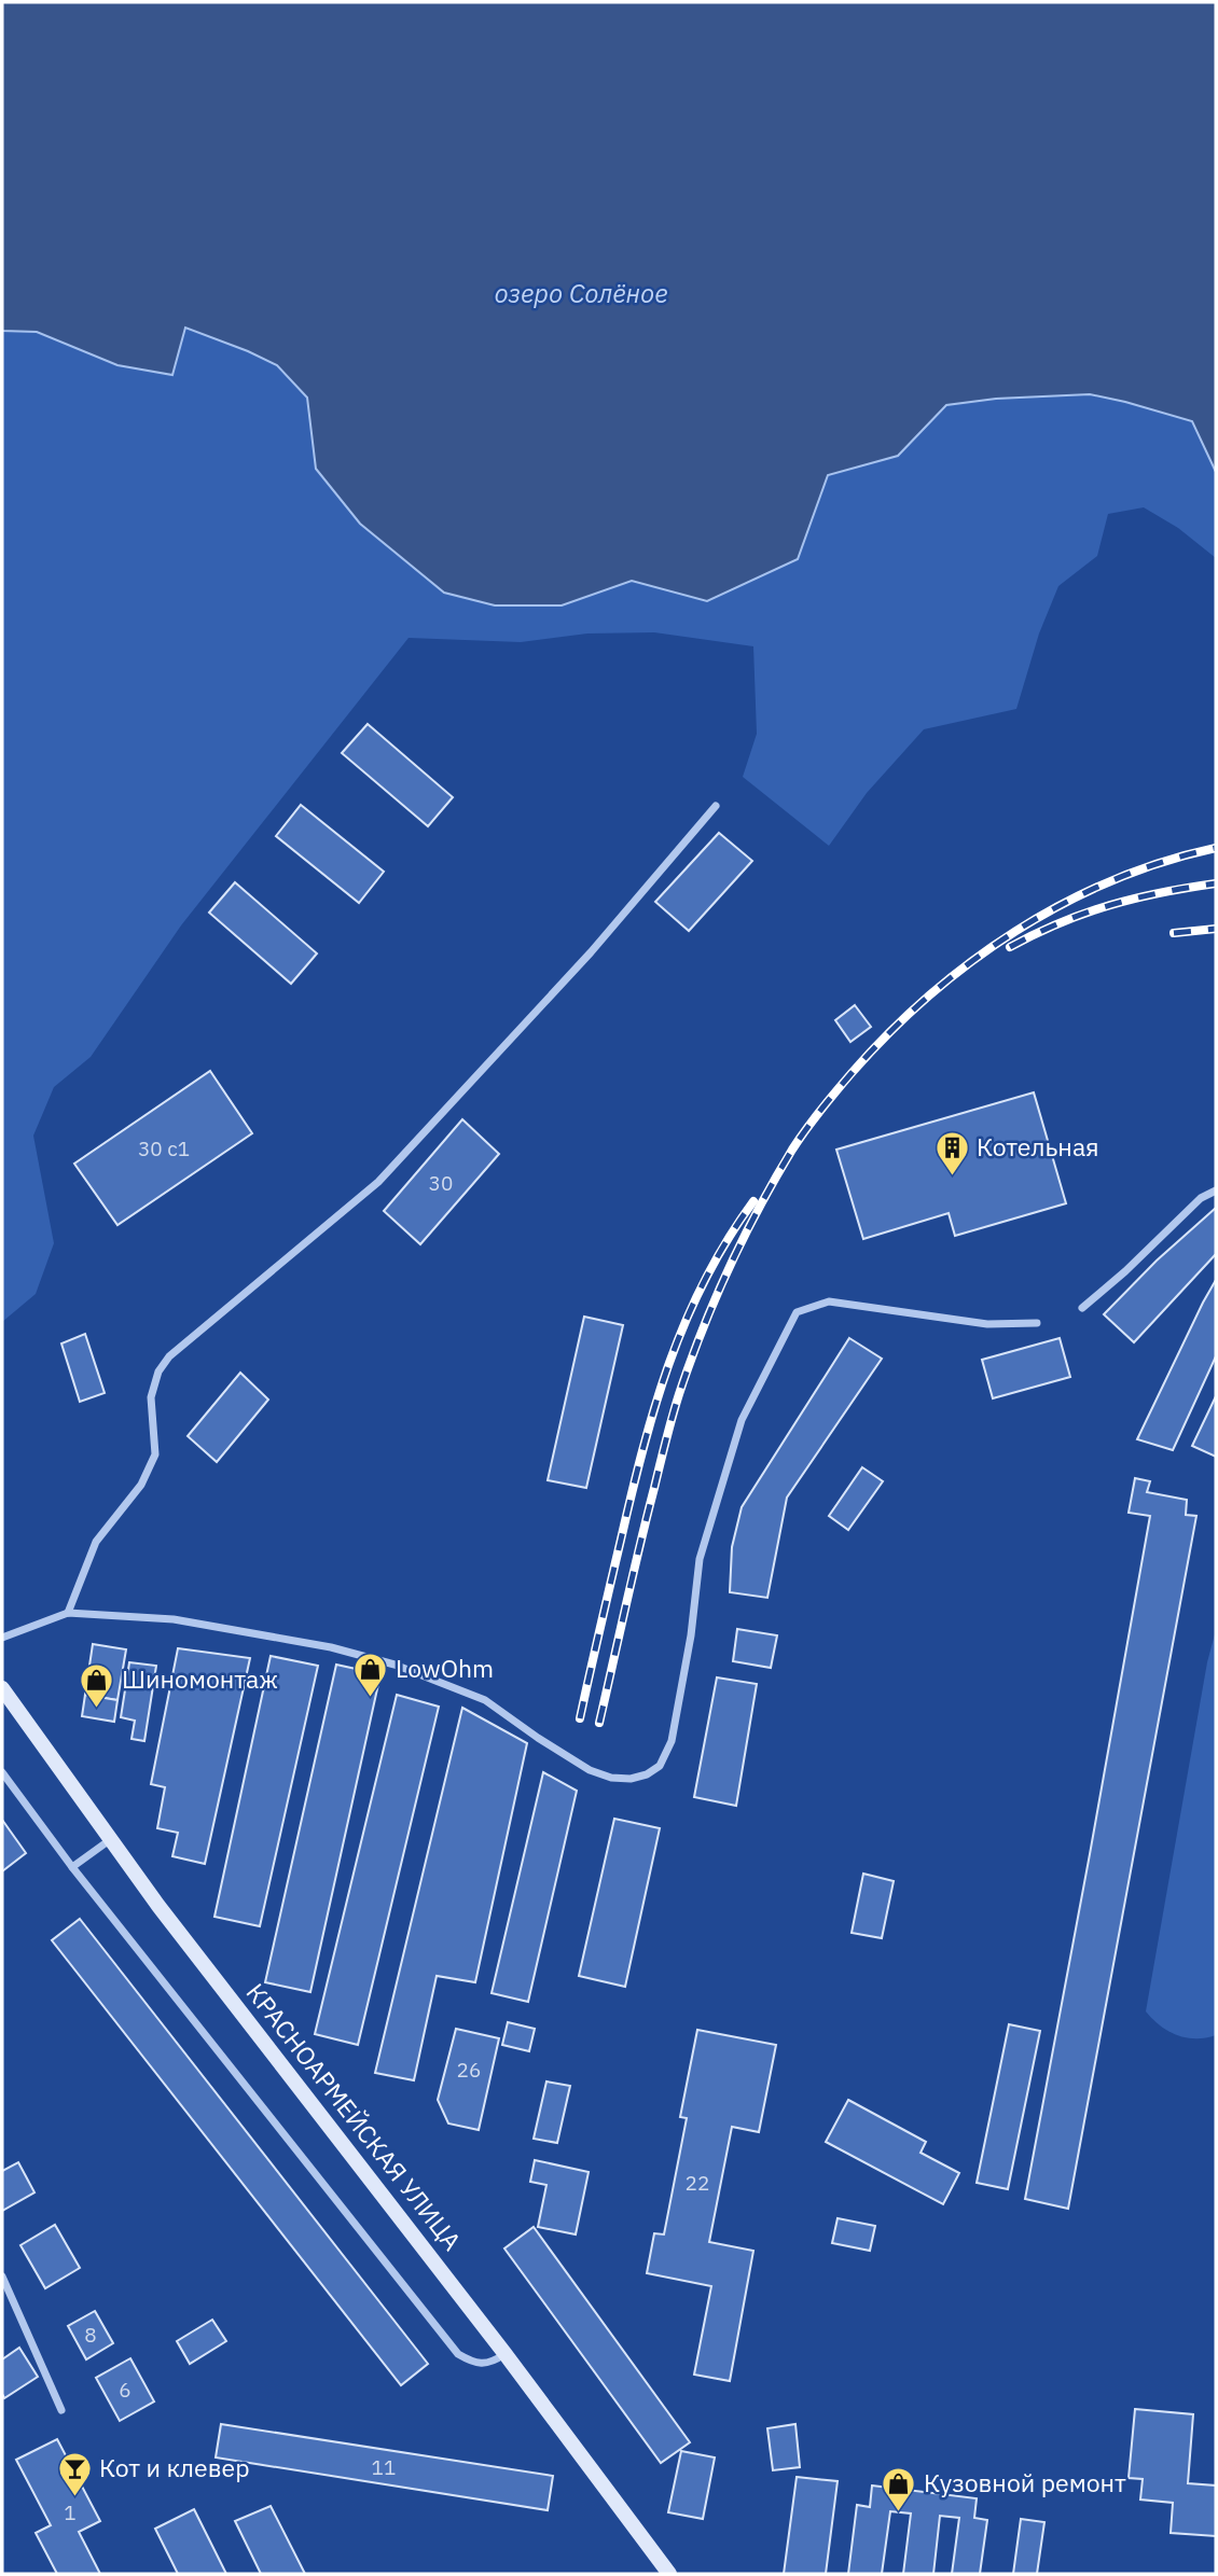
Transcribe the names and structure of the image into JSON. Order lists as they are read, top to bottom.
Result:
{
  "streets": {
    "main road": ["КРАСНОАРМЕЙСКАЯ УЛИЦА"]
  },
  "water": ["озеро Солёное"],
  "places": {
    "building": ["Котельная"],
    "shop": ["LowOhm", "Шиномонтаж", "Кузовной ремонт"],
    "bar": ["Кот и клевер"]
  },
  "house_numbers": [
    "30 с1",
    "30",
    "26",
    "22",
    "8",
    "6",
    "11",
    "1"
  ]
}
